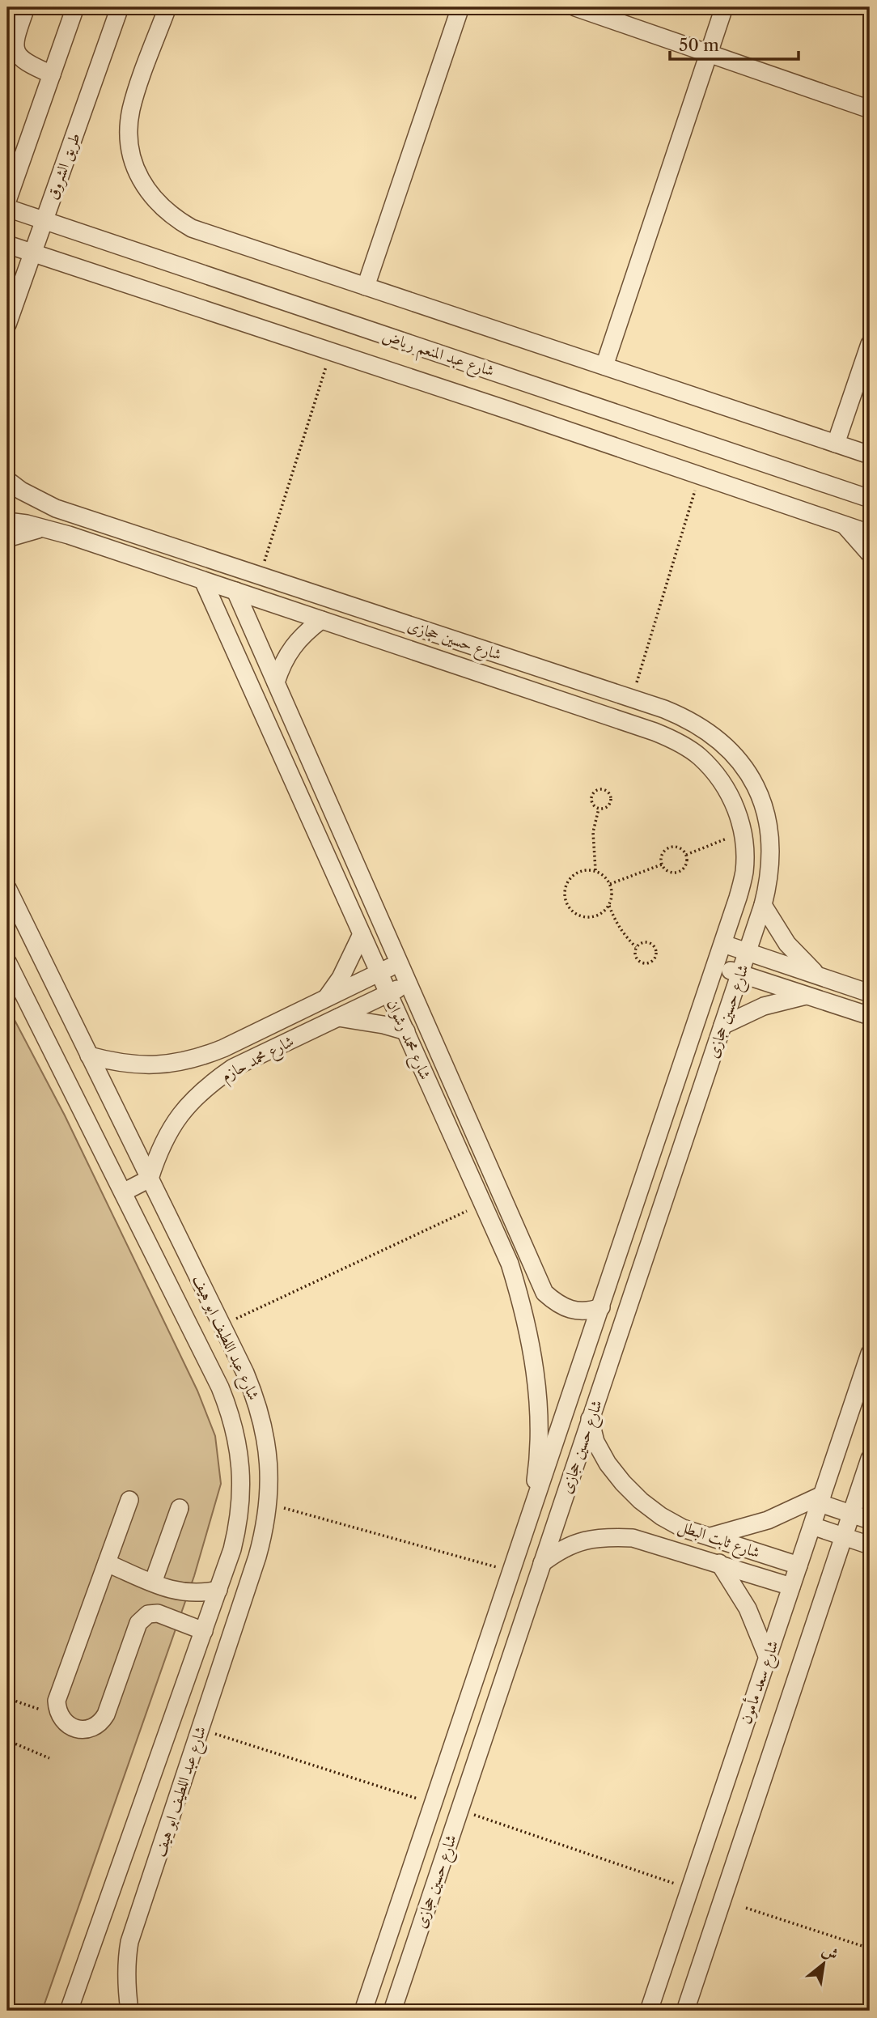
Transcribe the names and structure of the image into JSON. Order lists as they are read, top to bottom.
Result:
{
  "streets": {
    "street": [
      "طريق الشروق",
      "شارع عبد المنعم رياض",
      "شارع حسين حجازى",
      "شارع محمد رشوان",
      "شارع محمد حازم",
      "شارع عبد اللطيف ابو هيف",
      "شارع ثابت البطل",
      "شارع سعد مأمون"
    ]
  },
  "crossings": [
    ["طريق الشروق", "شارع عبد المنعم رياض"],
    ["شارع حسين حجازى", "شارع محمد رشوان"],
    ["شارع حسين حجازى", "شارع ثابت البطل"],
    ["شارع محمد رشوان", "شارع محمد حازم"],
    ["شارع محمد حازم", "شارع عبد اللطيف ابو هيف"],
    ["شارع ثابت البطل", "شارع سعد مأمون"]
  ],
  "scale_bar": "50 m",
  "north": "top right"
}
